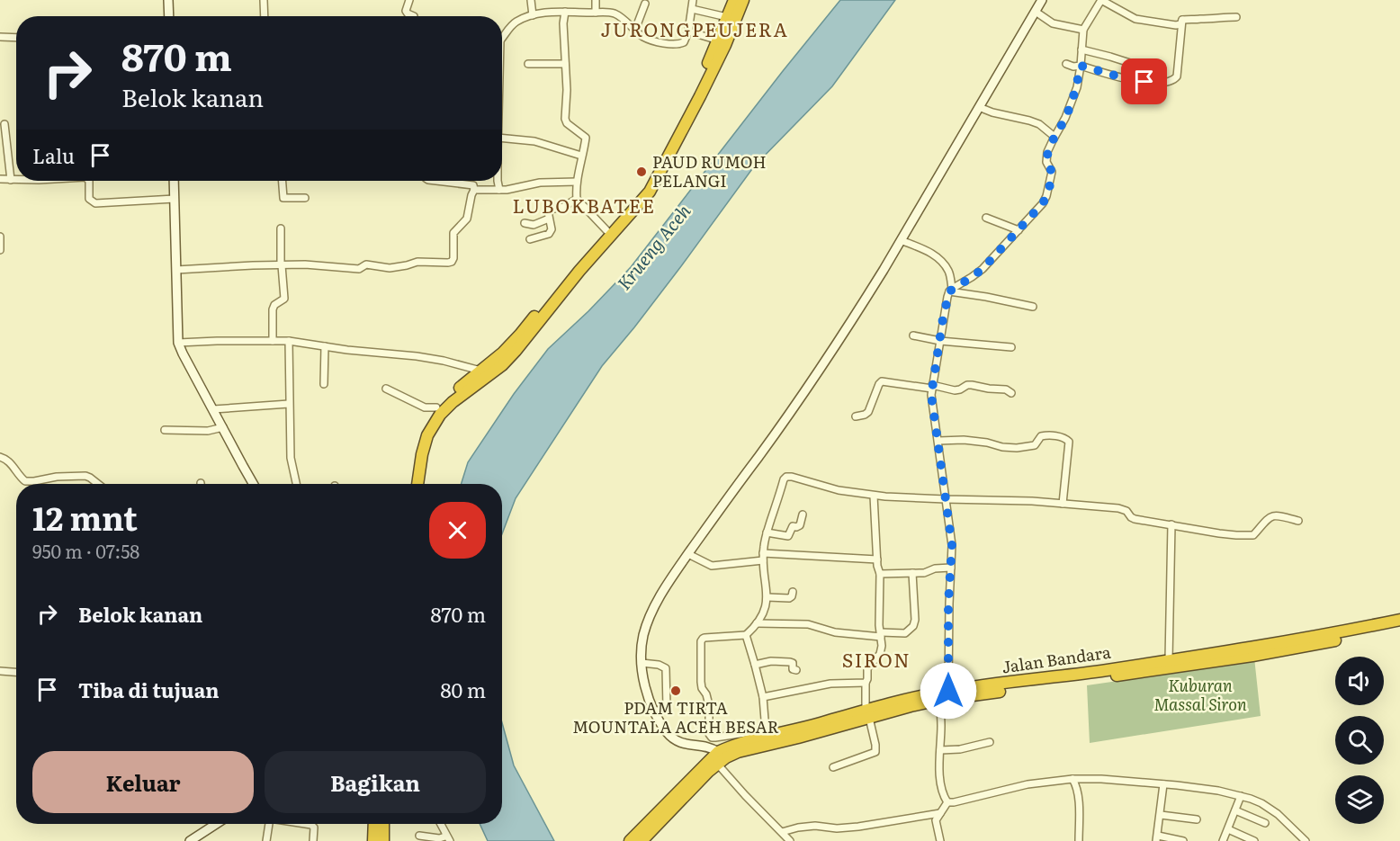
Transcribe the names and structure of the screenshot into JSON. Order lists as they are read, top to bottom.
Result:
{
  "streets": {
    "highway": ["Jalan Bandara"]
  },
  "districts": ["JURONGPEUJERA", "LUBOKBATEE", "SIRON"],
  "water": ["Krueng Aceh"],
  "parks": ["Kuburan Massal Siron"],
  "places": ["PAUD RUMOH PELANGI", "PDAM TIRTA MOUNTALA ACEH BESAR"],
  "page": {
    "turn": ["870 m", "Belok kanan"],
    "then": "Lalu",
    "heading": ["12 mnt", "950 m · 07:58"],
    "list": [
      {
        "name": "Belok kanan",
        "value": "870 m"
      },
      {
        "name": "Tiba di tujuan",
        "value": "80 m"
      }
    ],
    "buttons": ["Keluar", "Bagikan"]
  }
}
